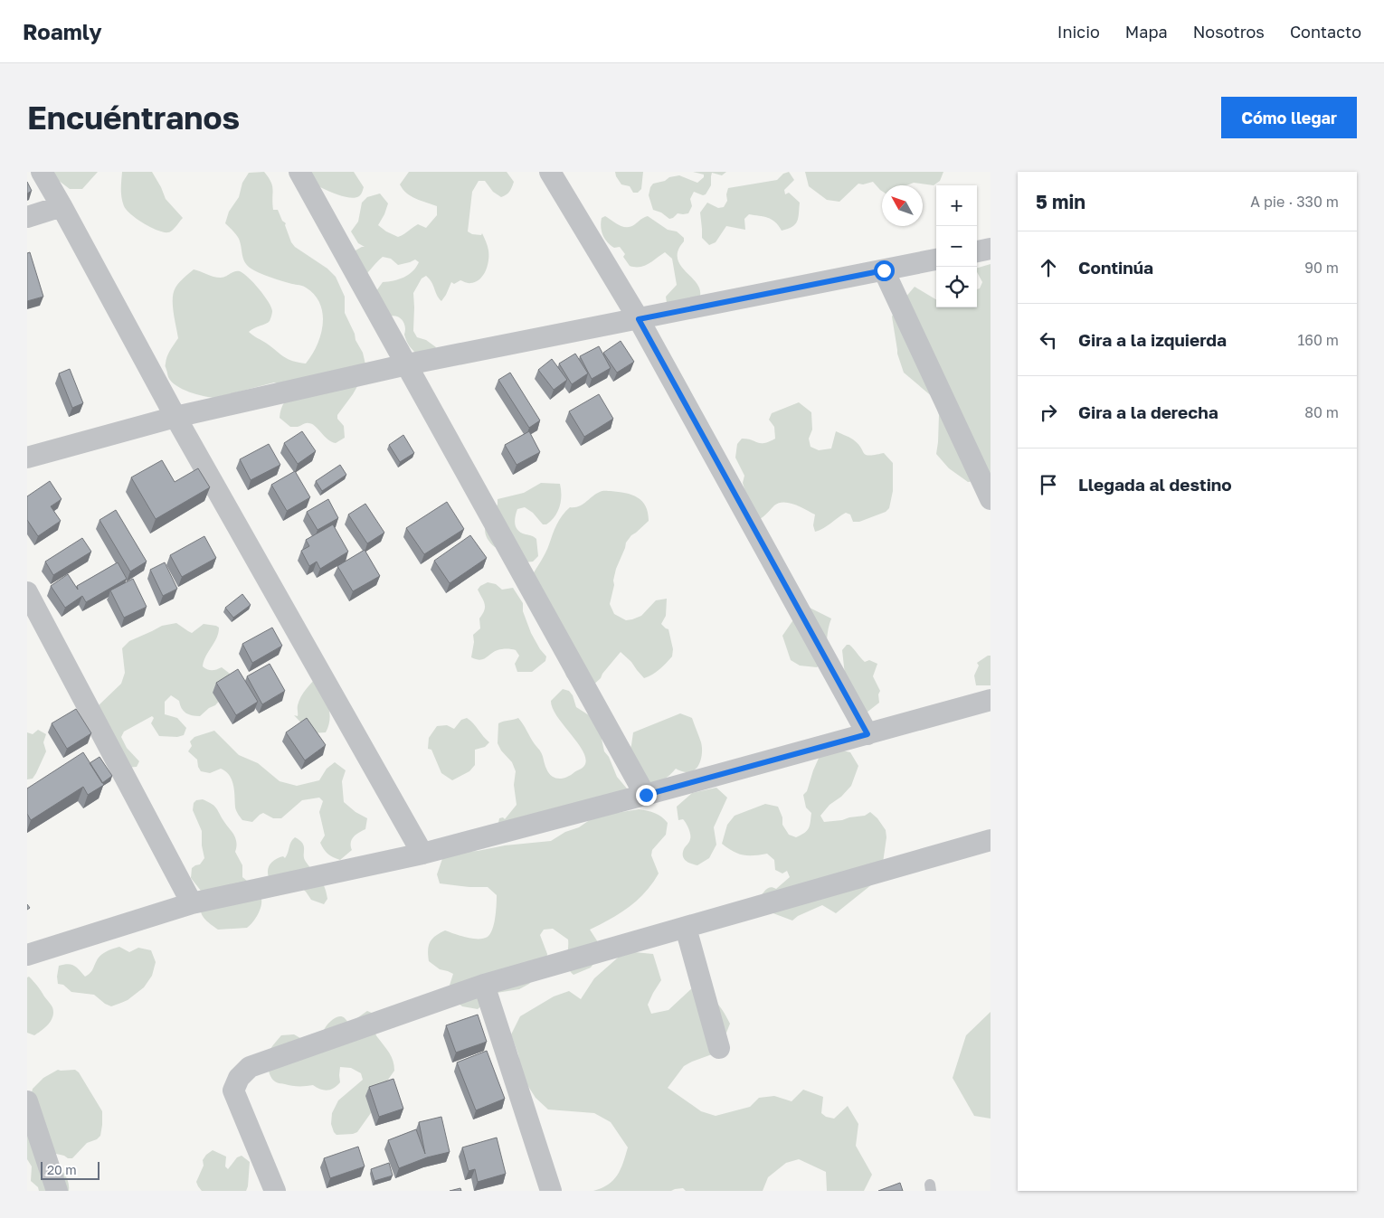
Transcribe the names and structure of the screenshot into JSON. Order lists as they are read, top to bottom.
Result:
{
  "scale_bar": "20 m",
  "north": "top left",
  "page": {
    "header": "Roamly",
    "nav": [
      "Inicio",
      "Mapa",
      "Nosotros",
      "Contacto"
    ],
    "buttons": "Cómo llegar",
    "title": "Encuéntranos",
    "heading": ["5 min", "A pie · 330 m"],
    "map_buttons": ["+", "−"],
    "list": [
      ["Continúa", "90 m"],
      ["Gira a la izquierda", "160 m"],
      ["Gira a la derecha", "80 m"],
      "Llegada al destino"
    ],
    "scale": "20 m"
  }
}
